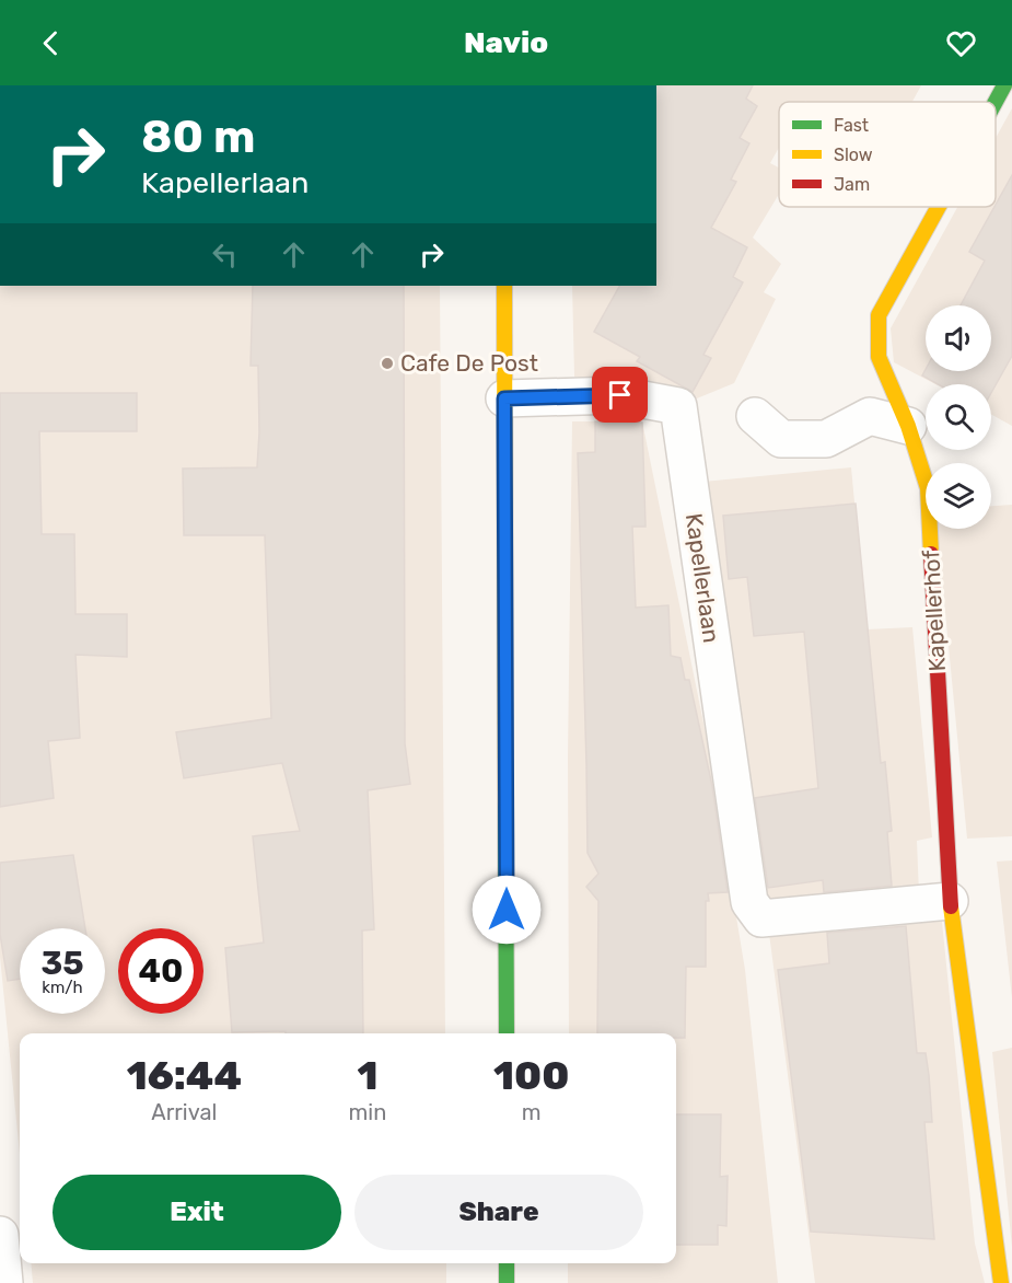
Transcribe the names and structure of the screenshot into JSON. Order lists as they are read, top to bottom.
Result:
{
  "streets": {
    "street": ["Kapellerlaan", "Kapellerhof"]
  },
  "crossings": [
    ["Kapellerlaan", "Kapellerhof"]
  ],
  "places": ["Cafe De Post"],
  "legend": ["Fast", "Slow", "Jam"],
  "page": {
    "header": "Navio",
    "turn": ["80 m", "Kapellerlaan"],
    "speed": "35 km/h",
    "limit": "40",
    "eta": [
      "16:44",
      "Arrival",
      "1",
      "min",
      "100",
      "m"
    ],
    "buttons": ["Exit", "Share"]
  }
}
